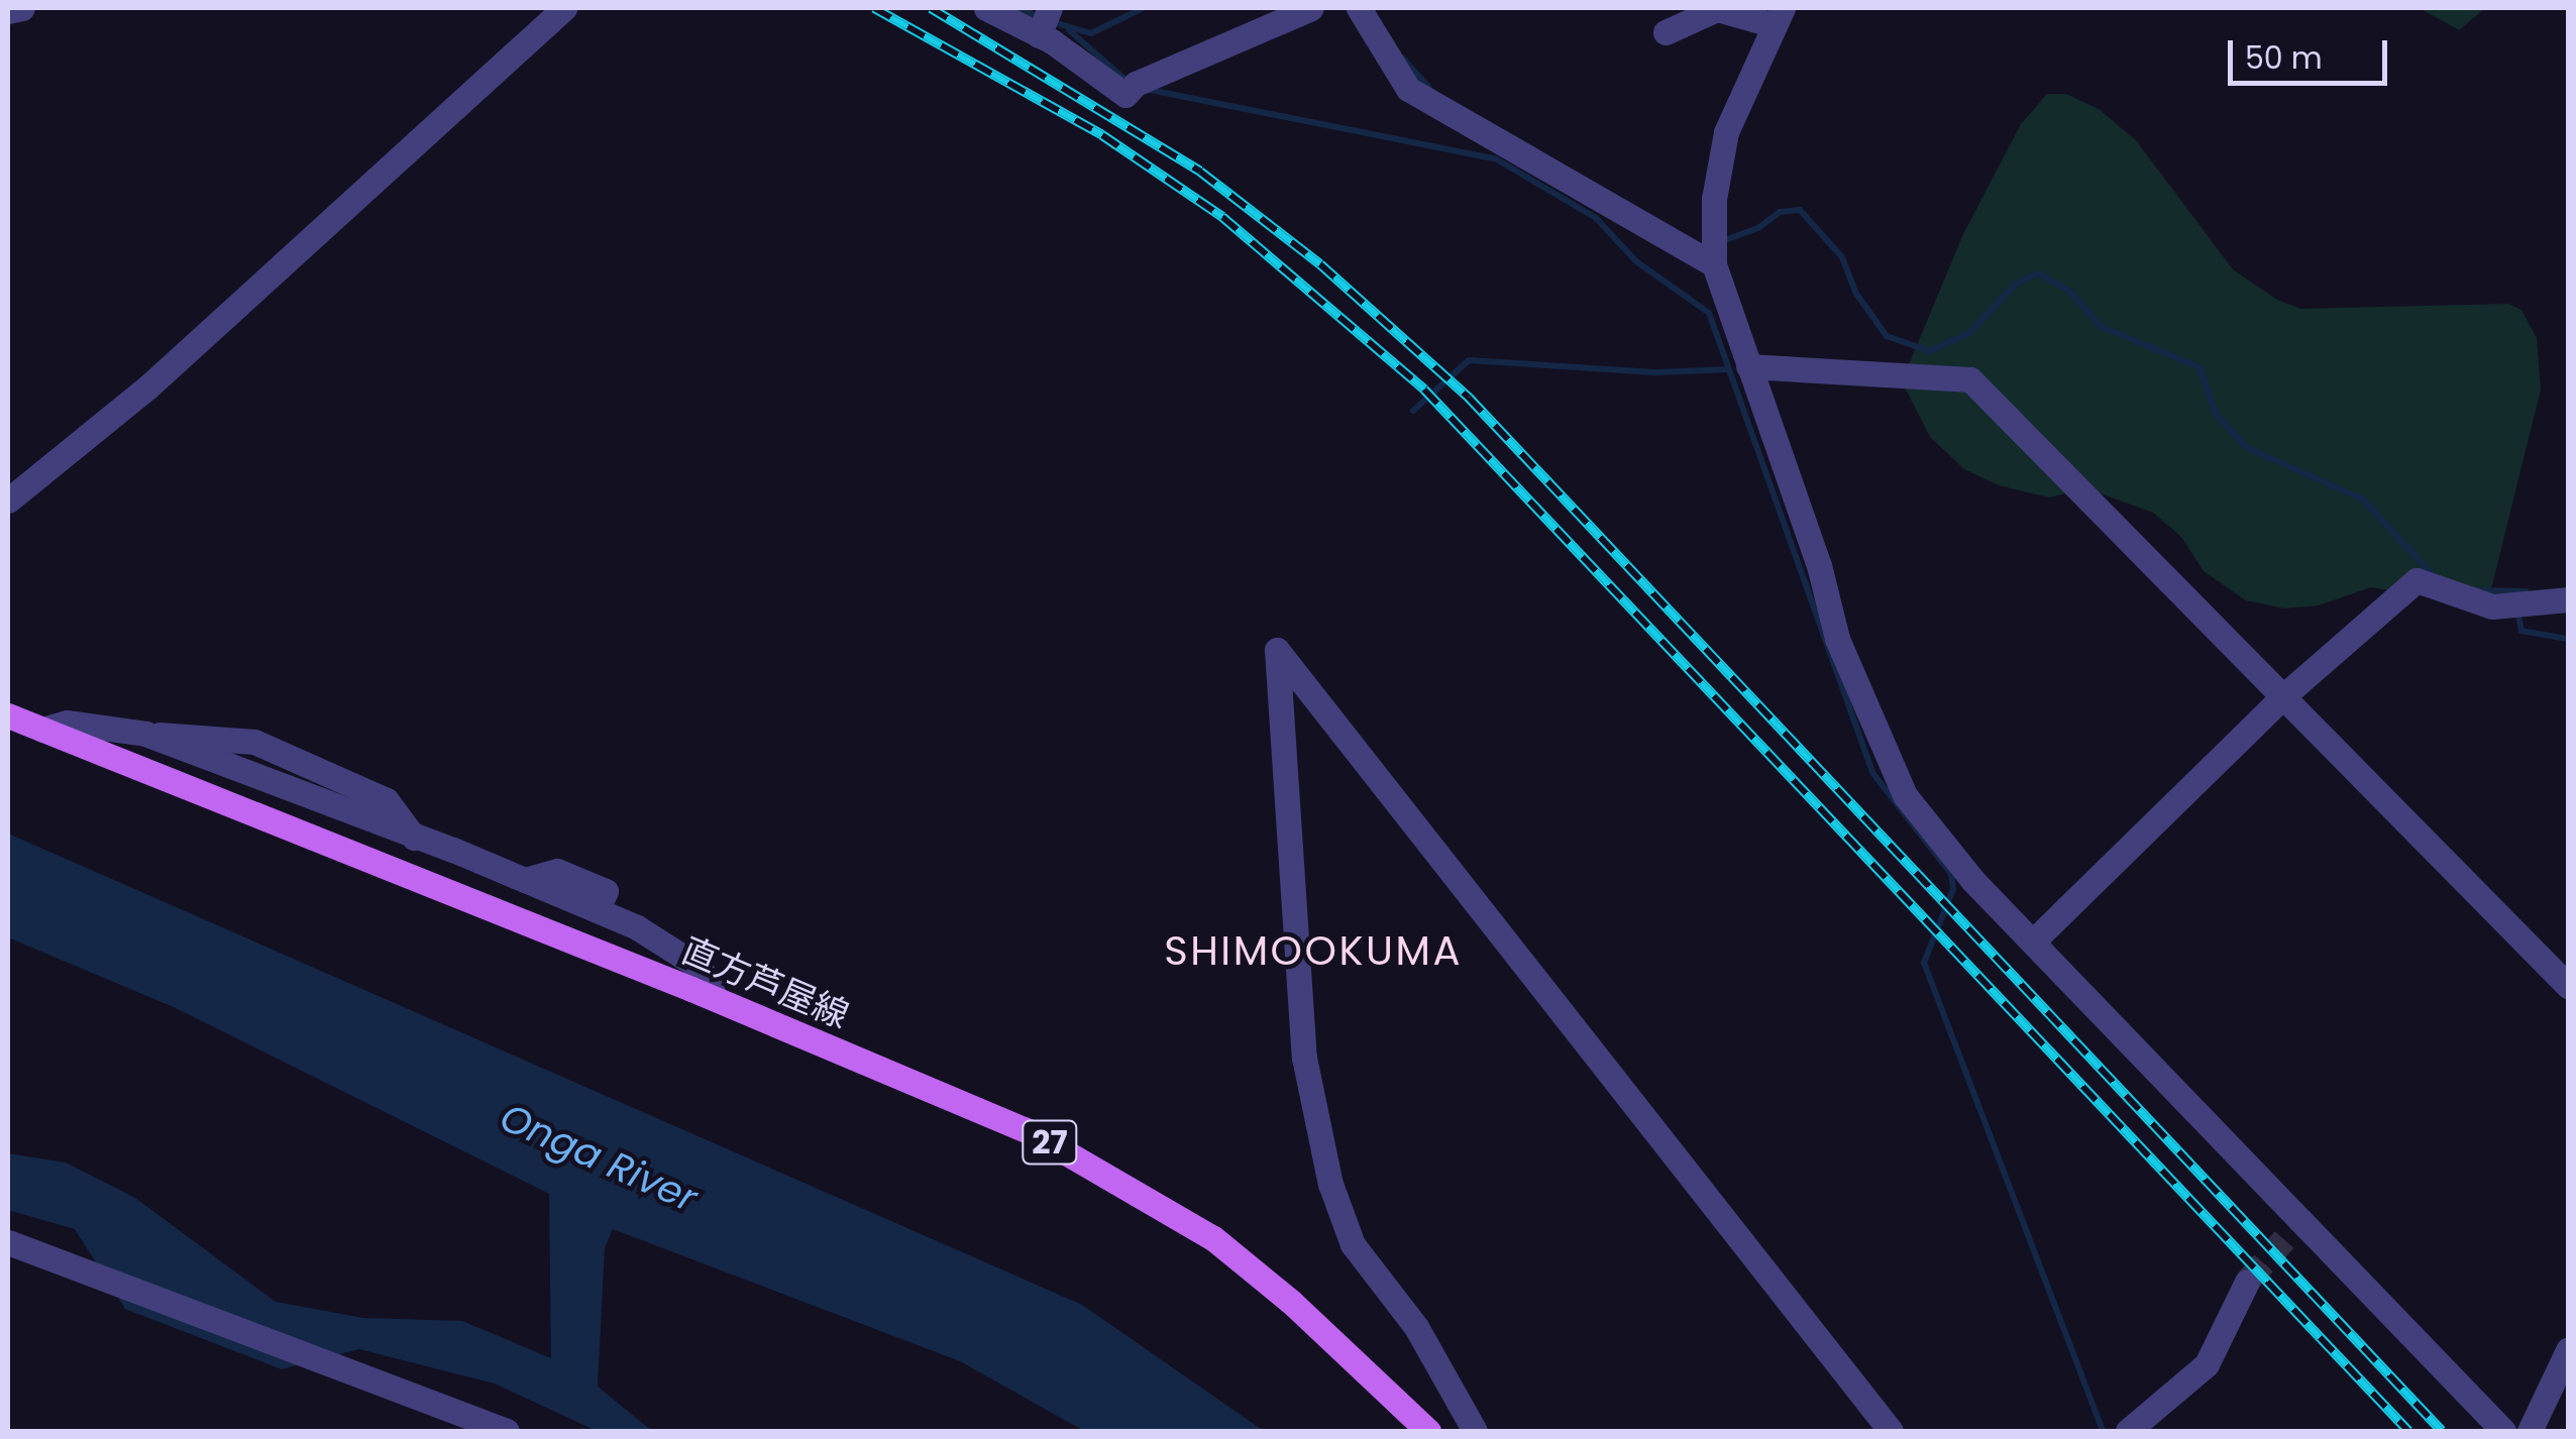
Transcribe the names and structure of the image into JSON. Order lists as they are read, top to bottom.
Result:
{
  "streets": {
    "main road": ["直方芦屋線", "27"]
  },
  "districts": ["SHIMOOKUMA"],
  "water": ["Onga River"],
  "scale_bar": "50 m"
}
